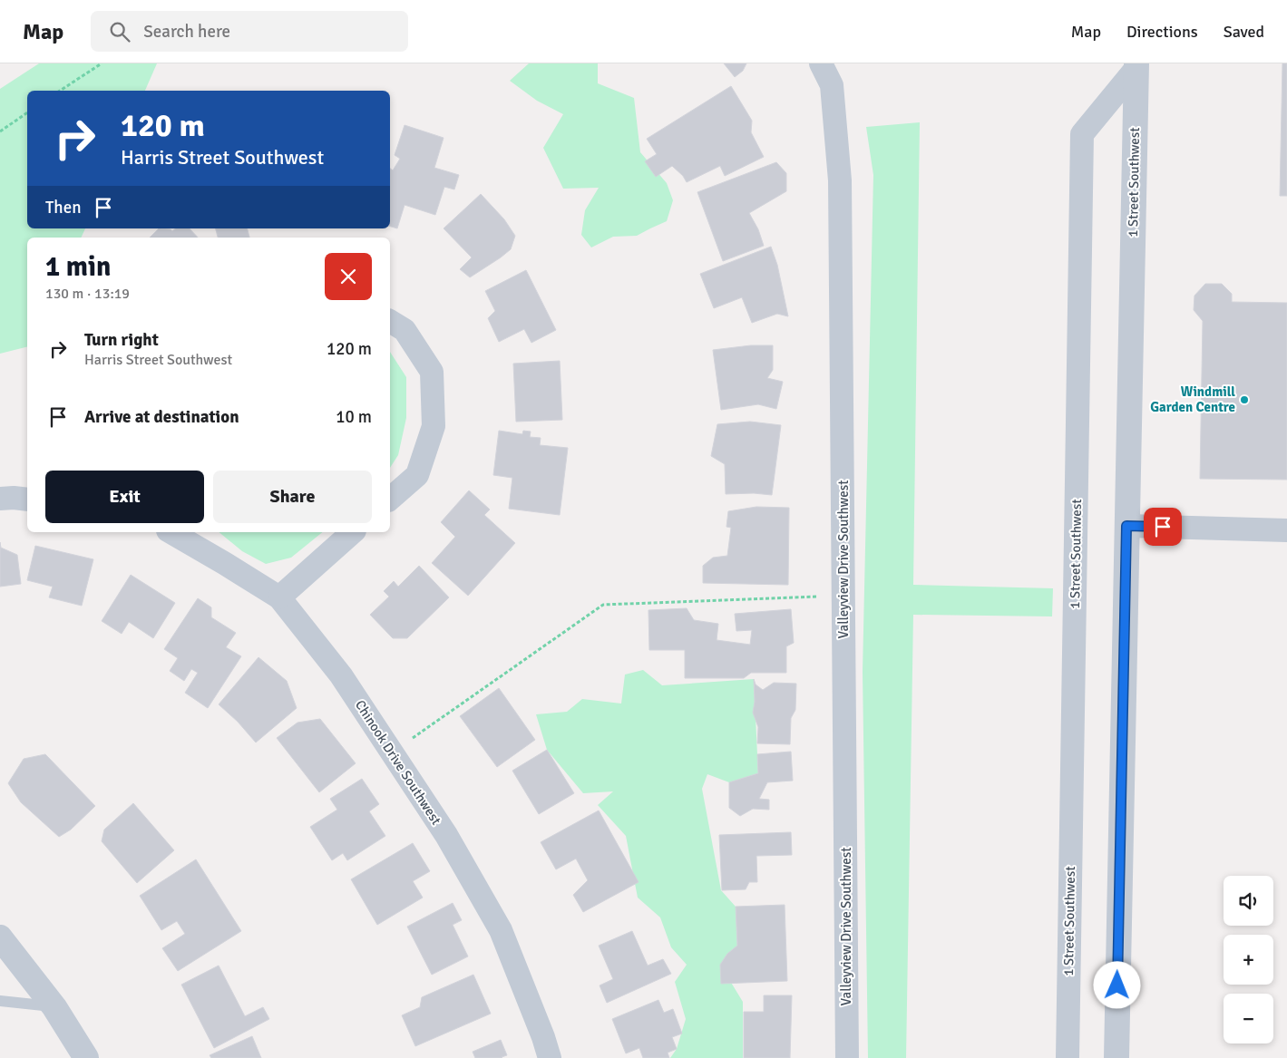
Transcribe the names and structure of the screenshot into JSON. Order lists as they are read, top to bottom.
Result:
{
  "streets": {
    "street": ["1 Street Southwest", "Valleyview Drive Southwest", "Chinook Drive Southwest"]
  },
  "places": ["Windmill Garden Centre"],
  "page": {
    "header": "Map",
    "search": "Search here",
    "nav": ["Map", "Directions", "Saved"],
    "turn": ["120 m", "Harris Street Southwest"],
    "then": "Then",
    "heading": ["1 min", "130 m · 13:19"],
    "list": [
      {
        "name": "Turn right",
        "note": "Harris Street Southwest",
        "value": "120 m"
      },
      {
        "name": "Arrive at destination",
        "value": "10 m"
      }
    ],
    "buttons": ["Exit", "Share"],
    "map_buttons": ["+", "−"]
  }
}
